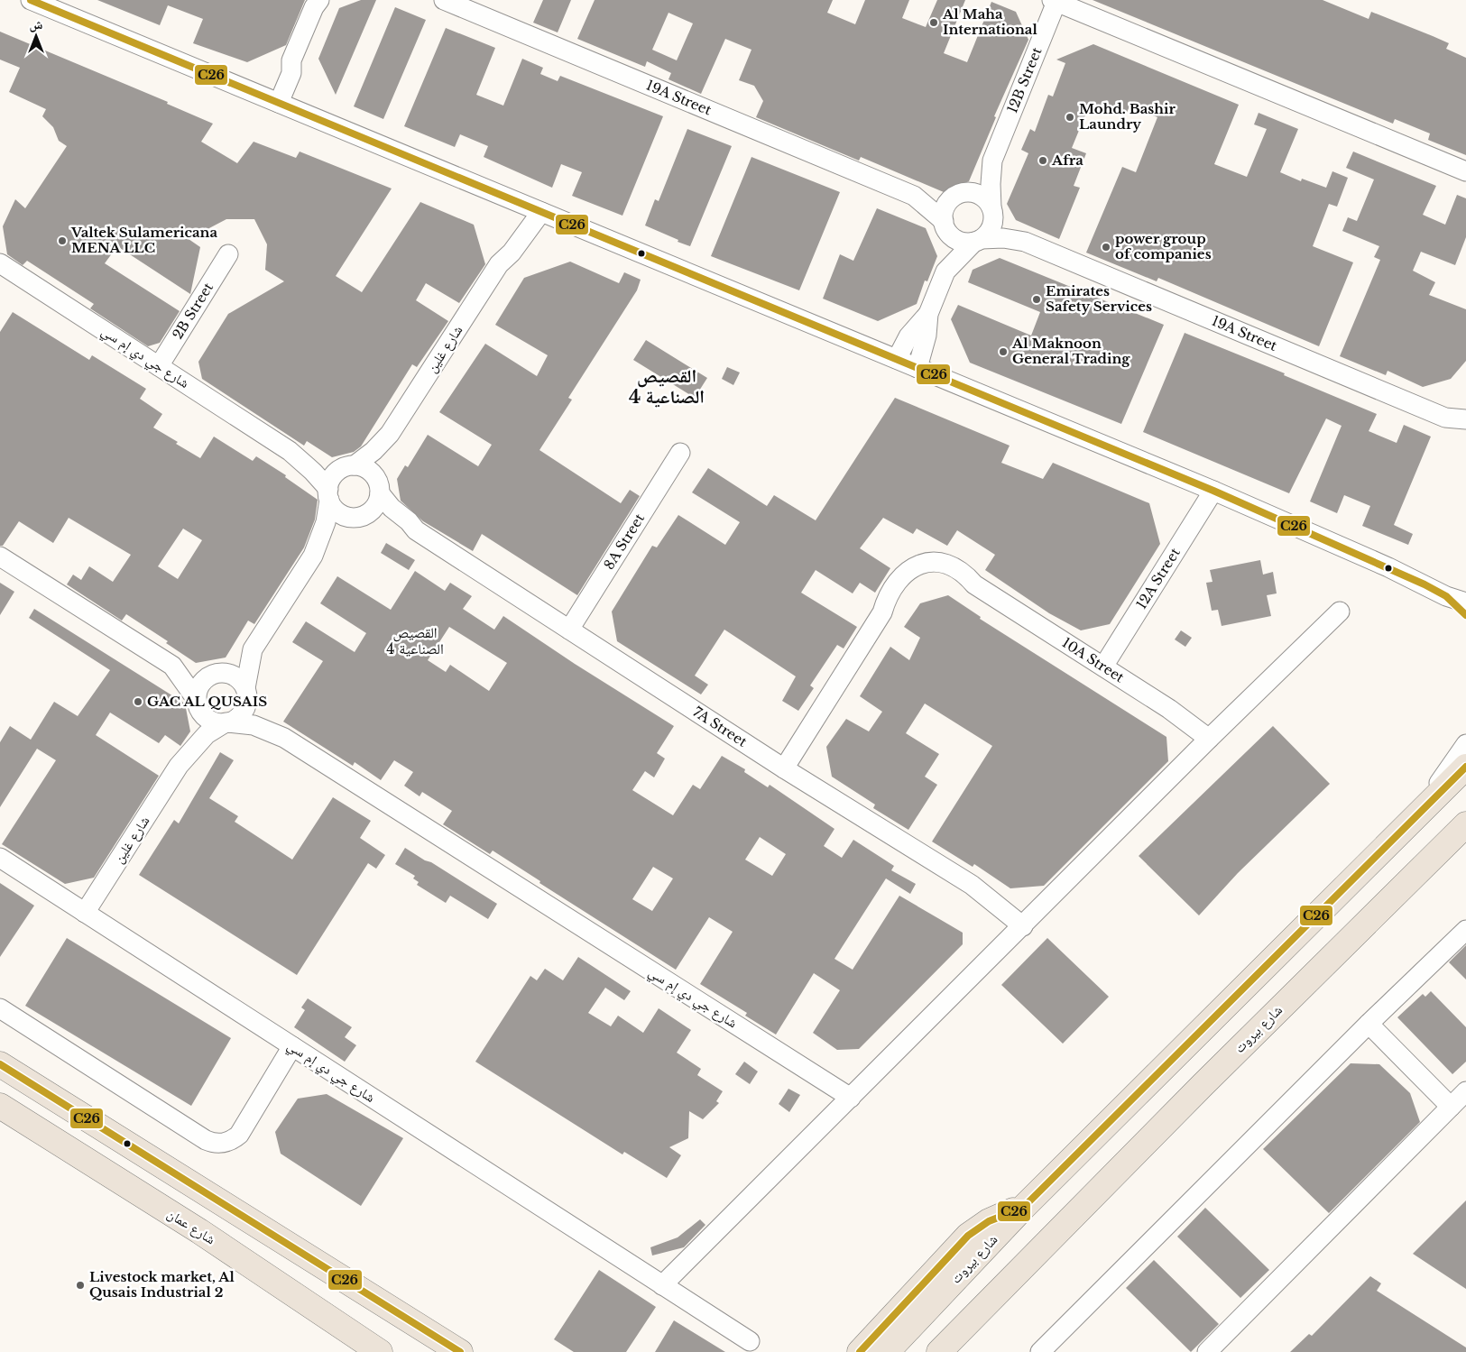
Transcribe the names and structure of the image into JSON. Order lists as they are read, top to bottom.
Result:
{
  "streets": {
    "main road": ["شارع بيروت", "شارع عمان"],
    "street": [
      "12B Street",
      "19A Street",
      "2B Street",
      "شارع غلين",
      "شارع جي دي إم سي",
      "8A Street",
      "12A Street",
      "10A Street",
      "7A Street"
    ]
  },
  "crossings": [
    ["2B Street", "شارع جي دي إم سي"],
    ["شارع غلين", "شارع جي دي إم سي"],
    ["8A Street", "7A Street"],
    ["12A Street", "10A Street"],
    ["10A Street", "7A Street"]
  ],
  "districts": ["القصيص الصناعية 4", "القصيص الصناعية 4"],
  "places": [
    "Al Maha International",
    "Mohd. Bashir Laundry",
    "Afra",
    "Valtek Sulamericana MENA LLC",
    "power group of companies",
    "Emirates Safety Services",
    "Al Maknoon General Trading",
    "GAC AL QUSAIS",
    "Livestock market, Al Qusais Industrial 2"
  ],
  "lines": ["transit line C26"],
  "north": "top"
}
